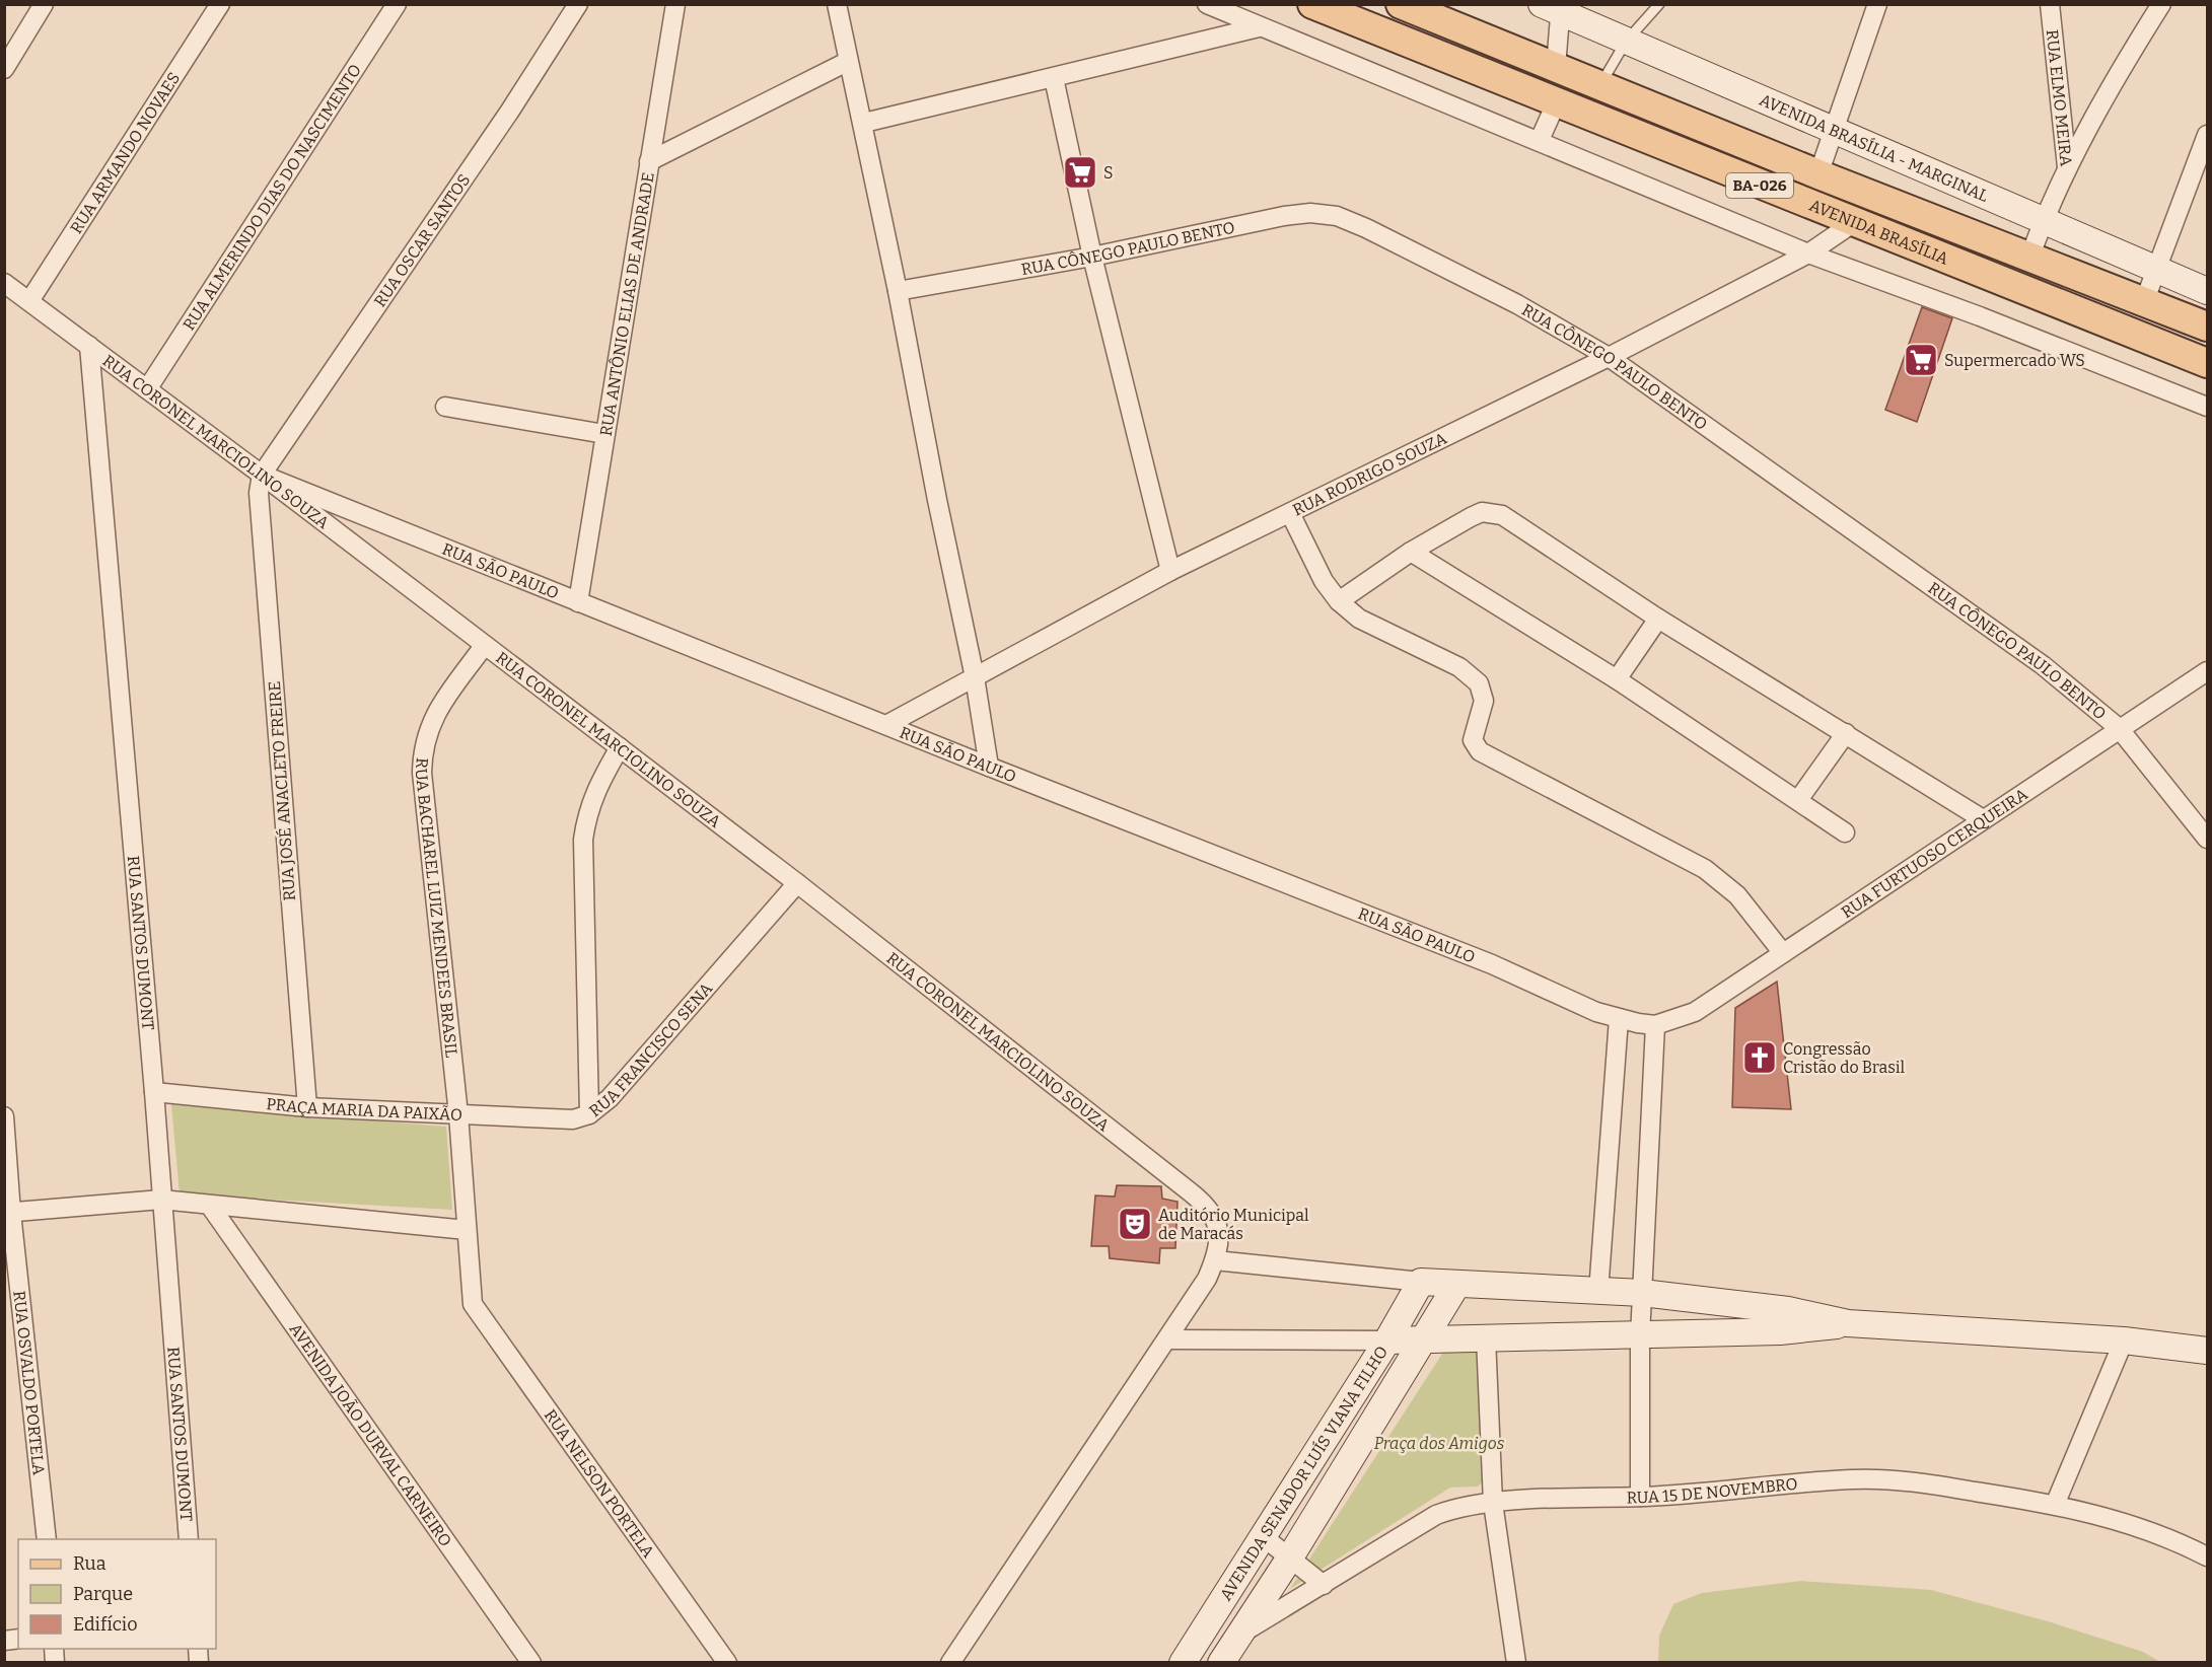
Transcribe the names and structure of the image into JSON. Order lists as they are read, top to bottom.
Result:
{
  "streets": {
    "main road": [
      "AVENIDA BRASÍLIA - MARGINAL",
      "BA-026",
      "AVENIDA BRASÍLIA",
      "AVENIDA SENADOR LUÍS VIANA FILHO"
    ],
    "street": [
      "RUA ELMO MEIRA",
      "RUA ARMANDO NOVAES",
      "RUA ALMERINDO DIAS DO NASCIMENTO",
      "RUA OSCAR SANTOS",
      "RUA CÔNEGO PAULO BENTO",
      "RUA ANTÔNIO ELIAS DE ANDRADE",
      "RUA CORONEL MARCIOLINO SOUZA",
      "RUA RODRIGO SOUZA",
      "RUA SÃO PAULO",
      "RUA JOSÉ ANACLETO FREIRE",
      "RUA FURTUOSO CERQUEIRA",
      "RUA BACHAREL LUIZ MENDEES BRASIL",
      "RUA SANTOS DUMONT",
      "RUA FRANCISCO SENA",
      "PRAÇA MARIA DA PAIXÃO",
      "RUA OSVALDO PORTELA",
      "AVENIDA JOÃO DURVAL CARNEIRO",
      "RUA NELSON PORTELA",
      "RUA 15 DE NOVEMBRO"
    ]
  },
  "crossings": [
    ["RUA ELMO MEIRA", "AVENIDA BRASÍLIA - MARGINAL"],
    ["RUA ELMO MEIRA", "AVENIDA BRASÍLIA"],
    ["RUA ARMANDO NOVAES", "RUA CORONEL MARCIOLINO SOUZA"],
    ["RUA ALMERINDO DIAS DO NASCIMENTO", "RUA CORONEL MARCIOLINO SOUZA"],
    ["AVENIDA BRASÍLIA", "RUA RODRIGO SOUZA"],
    ["RUA OSCAR SANTOS", "RUA CORONEL MARCIOLINO SOUZA"],
    ["RUA OSCAR SANTOS", "RUA SÃO PAULO"],
    ["RUA OSCAR SANTOS", "RUA JOSÉ ANACLETO FREIRE"],
    ["RUA CÔNEGO PAULO BENTO", "RUA RODRIGO SOUZA"],
    ["RUA CÔNEGO PAULO BENTO", "RUA FURTUOSO CERQUEIRA"],
    ["RUA ANTÔNIO ELIAS DE ANDRADE", "RUA SÃO PAULO"],
    ["RUA CORONEL MARCIOLINO SOUZA", "RUA SÃO PAULO"],
    ["RUA CORONEL MARCIOLINO SOUZA", "RUA JOSÉ ANACLETO FREIRE"],
    ["RUA CORONEL MARCIOLINO SOUZA", "RUA BACHAREL LUIZ MENDEES BRASIL"],
    ["RUA CORONEL MARCIOLINO SOUZA", "RUA SANTOS DUMONT"],
    ["RUA CORONEL MARCIOLINO SOUZA", "RUA FRANCISCO SENA"],
    ["RUA RODRIGO SOUZA", "RUA SÃO PAULO"],
    ["RUA SÃO PAULO", "RUA JOSÉ ANACLETO FREIRE"],
    ["RUA SÃO PAULO", "RUA FURTUOSO CERQUEIRA"],
    ["RUA JOSÉ ANACLETO FREIRE", "PRAÇA MARIA DA PAIXÃO"],
    ["RUA BACHAREL LUIZ MENDEES BRASIL", "RUA FRANCISCO SENA"],
    ["RUA BACHAREL LUIZ MENDEES BRASIL", "PRAÇA MARIA DA PAIXÃO"],
    ["RUA SANTOS DUMONT", "PRAÇA MARIA DA PAIXÃO"],
    ["RUA FRANCISCO SENA", "PRAÇA MARIA DA PAIXÃO"],
    ["PRAÇA MARIA DA PAIXÃO", "RUA NELSON PORTELA"],
    ["AVENIDA SENADOR LUÍS VIANA FILHO", "RUA 15 DE NOVEMBRO"]
  ],
  "parks": ["Praça dos Amigos"],
  "places": {
    "supermarket": ["S", "Supermercado WS"],
    "church": ["Congressão Cristão do Brasil"],
    "theatre": ["Auditório Municipal de Maracás"]
  },
  "legend": ["Rua", "Parque", "Edifício"]
}
